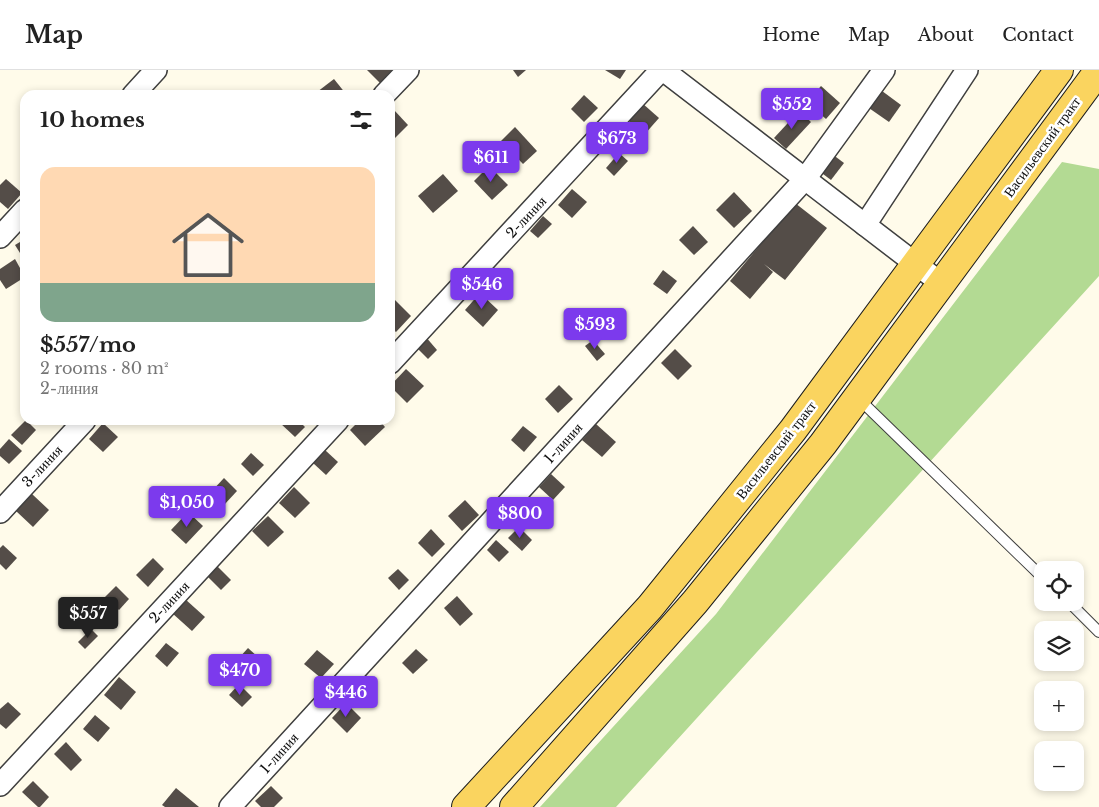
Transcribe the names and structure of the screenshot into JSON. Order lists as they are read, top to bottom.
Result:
{
  "streets": {
    "main road": ["Васильевский тракт"],
    "street": ["2-линия", "1-линия", "3-линия"]
  },
  "page": {
    "header": "Map",
    "nav": [
      "Home",
      "Map",
      "About",
      "Contact"
    ],
    "price": [
      "$552",
      "$673",
      "$611",
      "$546",
      "$593",
      "$1,050",
      "$800",
      "$557",
      "$470",
      "$446"
    ],
    "heading": "10 homes",
    "list": [
      {
        "name": "$557/mo",
        "note": "2 rooms · 80 m² · 2-линия"
      }
    ],
    "map_buttons": ["+", "−"]
  }
}
